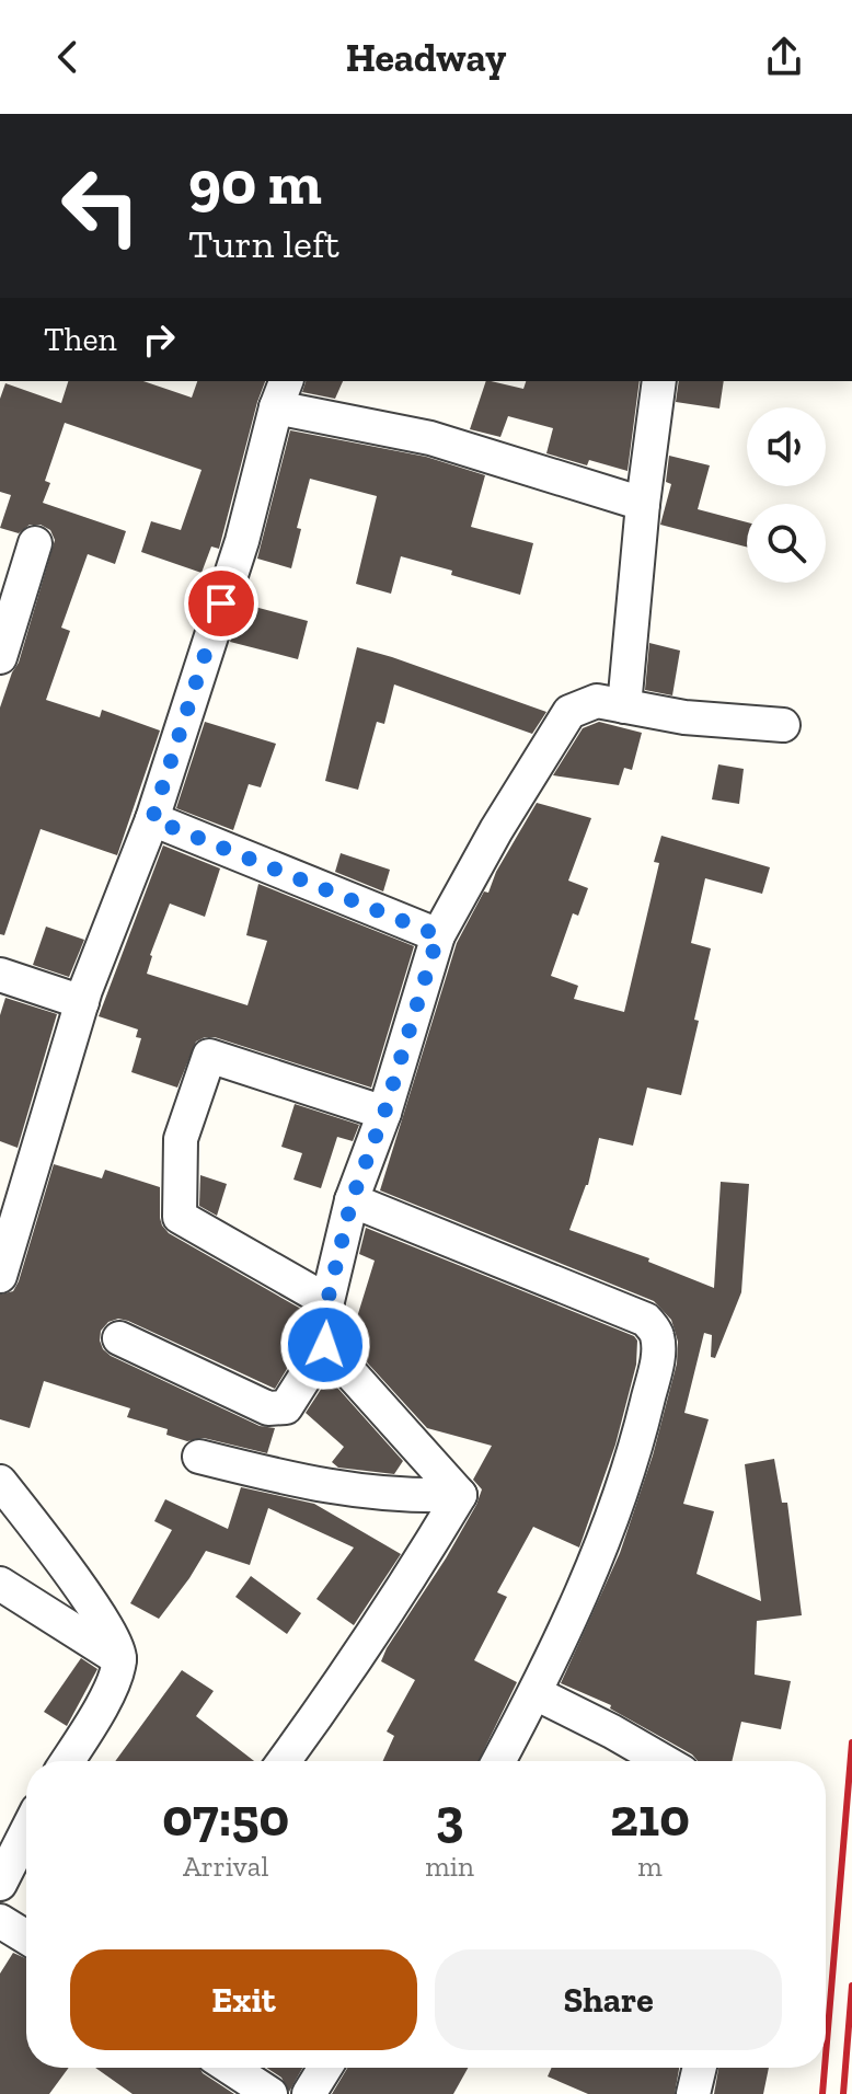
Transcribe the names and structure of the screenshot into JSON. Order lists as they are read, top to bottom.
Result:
{
  "page": {
    "header": "Headway",
    "turn": ["90 m", "Turn left"],
    "then": "Then",
    "eta": [
      "07:50",
      "Arrival",
      "3",
      "min",
      "210",
      "m"
    ],
    "buttons": ["Exit", "Share"]
  }
}
